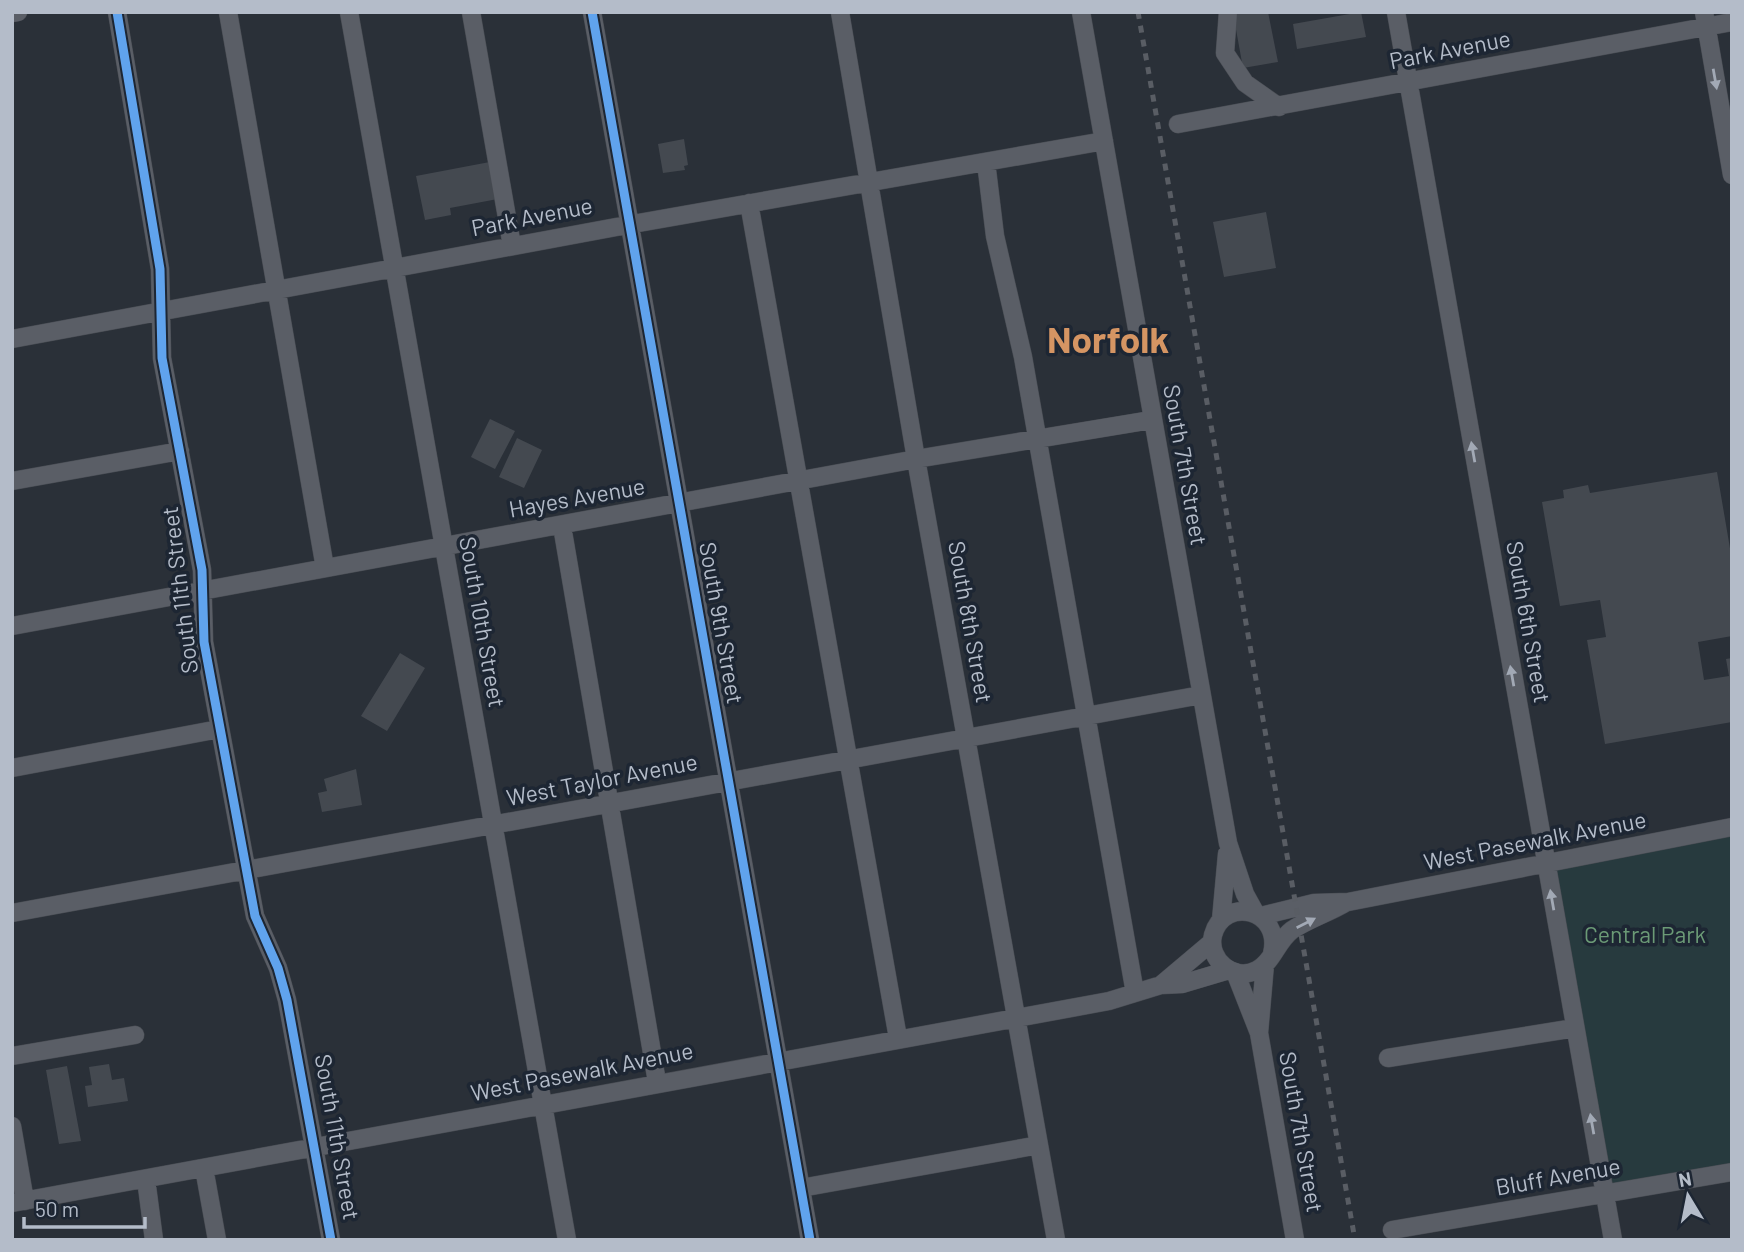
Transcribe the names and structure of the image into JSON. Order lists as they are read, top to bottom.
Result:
{
  "streets": {
    "street": [
      "Park Avenue",
      "South 7th Street",
      "Hayes Avenue",
      "South 11th Street",
      "South 10th Street",
      "South 8th Street",
      "South 6th Street",
      "South 9th Street",
      "West Taylor Avenue",
      "West Pasewalk Avenue",
      "Bluff Avenue"
    ]
  },
  "crossings": [
    ["Park Avenue", "South 7th Street"],
    ["Park Avenue", "South 11th Street"],
    ["Park Avenue", "South 10th Street"],
    ["Park Avenue", "South 8th Street"],
    ["Park Avenue", "South 6th Street"],
    ["Park Avenue", "South 9th Street"],
    ["South 7th Street", "Hayes Avenue"],
    ["South 7th Street", "West Taylor Avenue"],
    ["South 7th Street", "West Pasewalk Avenue"],
    ["Hayes Avenue", "South 11th Street"],
    ["Hayes Avenue", "South 10th Street"],
    ["Hayes Avenue", "South 8th Street"],
    ["Hayes Avenue", "South 9th Street"],
    ["South 11th Street", "West Taylor Avenue"],
    ["South 11th Street", "West Pasewalk Avenue"],
    ["South 10th Street", "West Taylor Avenue"],
    ["South 10th Street", "West Pasewalk Avenue"],
    ["South 8th Street", "West Taylor Avenue"],
    ["South 8th Street", "West Pasewalk Avenue"],
    ["South 6th Street", "West Pasewalk Avenue"],
    ["South 6th Street", "Bluff Avenue"],
    ["South 9th Street", "West Taylor Avenue"],
    ["South 9th Street", "West Pasewalk Avenue"]
  ],
  "one_way": ["South 6th Street"],
  "districts": ["Norfolk"],
  "parks": ["Central Park"],
  "scale_bar": "50 m",
  "north": "top"
}
